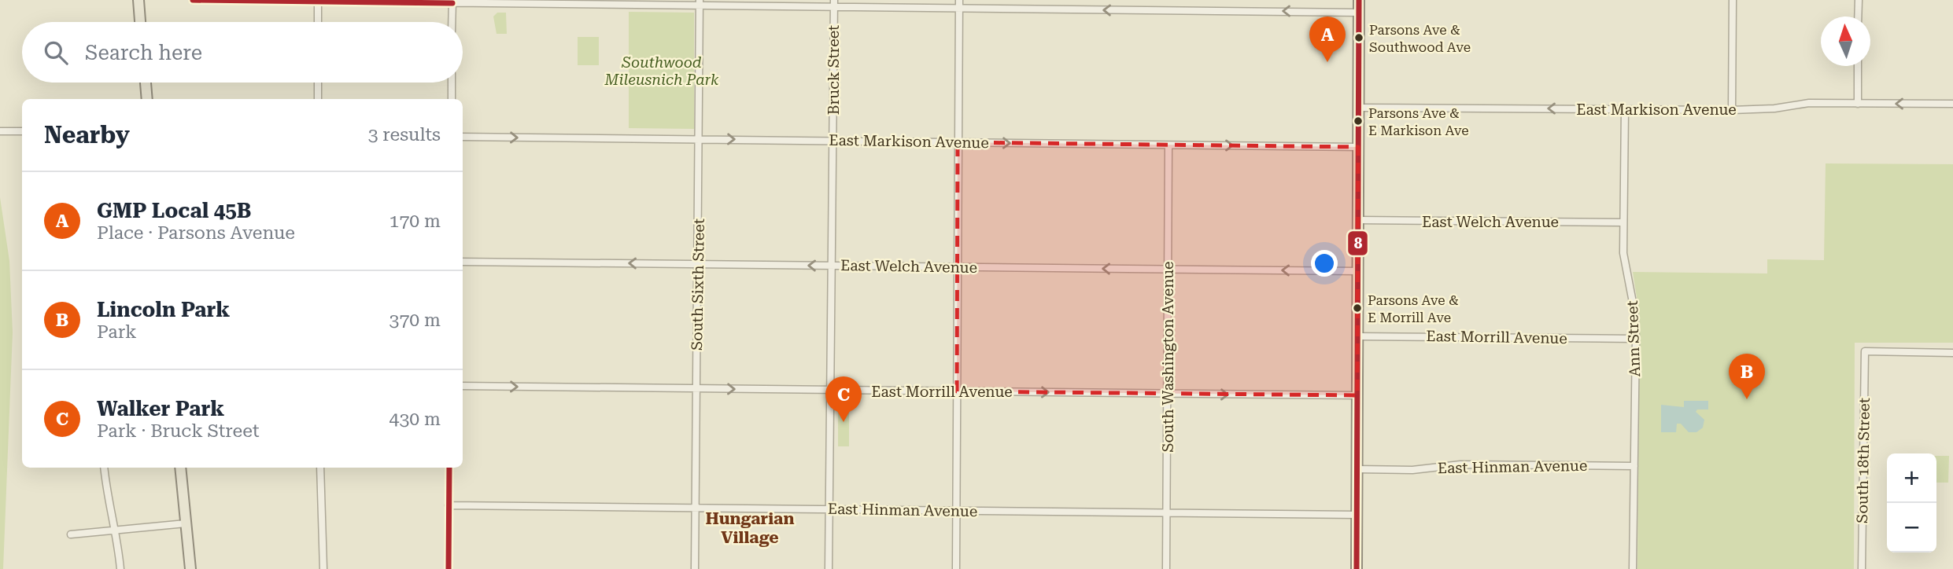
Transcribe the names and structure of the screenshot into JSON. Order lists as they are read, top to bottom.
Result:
{
  "streets": {
    "street": [
      "Bruck Street",
      "East Markison Avenue",
      "East Welch Avenue",
      "South Sixth Street",
      "East Morrill Avenue",
      "Ann Street",
      "South Washington Avenue",
      "South 18th Street",
      "East Hinman Avenue"
    ]
  },
  "crossings": [
    ["Bruck Street", "East Markison Avenue"],
    ["Bruck Street", "East Welch Avenue"],
    ["Bruck Street", "East Morrill Avenue"],
    ["Bruck Street", "East Hinman Avenue"],
    ["East Markison Avenue", "South Sixth Street"],
    ["East Markison Avenue", "Ann Street"],
    ["East Markison Avenue", "South Washington Avenue"],
    ["East Welch Avenue", "South Sixth Street"],
    ["East Welch Avenue", "Ann Street"],
    ["East Welch Avenue", "South Washington Avenue"],
    ["South Sixth Street", "East Morrill Avenue"],
    ["South Sixth Street", "East Hinman Avenue"],
    ["East Morrill Avenue", "Ann Street"],
    ["East Morrill Avenue", "South Washington Avenue"],
    ["Ann Street", "East Hinman Avenue"],
    ["South Washington Avenue", "East Hinman Avenue"]
  ],
  "one_way": ["East Welch Avenue", "East Morrill Avenue"],
  "districts": ["Hungarian Village"],
  "parks": ["Southwood Mileusnich Park"],
  "places": ["Parsons Ave & Southwood Ave", "Parsons Ave & E Markison Ave", "Parsons Ave & E Morrill Ave"],
  "lines": ["transit line 8"],
  "north": "top",
  "page": {
    "pins": ["A", "B", "C"],
    "search": "Search here",
    "heading": ["Nearby", "3 results"],
    "list": [
      {
        "mark": "A",
        "name": "GMP Local 45B",
        "note": "Place · Parsons Avenue",
        "value": "170 m"
      },
      {
        "mark": "B",
        "name": "Lincoln Park",
        "note": "Park",
        "value": "370 m"
      },
      {
        "mark": "C",
        "name": "Walker Park",
        "note": "Park · Bruck Street",
        "value": "430 m"
      }
    ],
    "map_buttons": ["+", "−"]
  }
}
